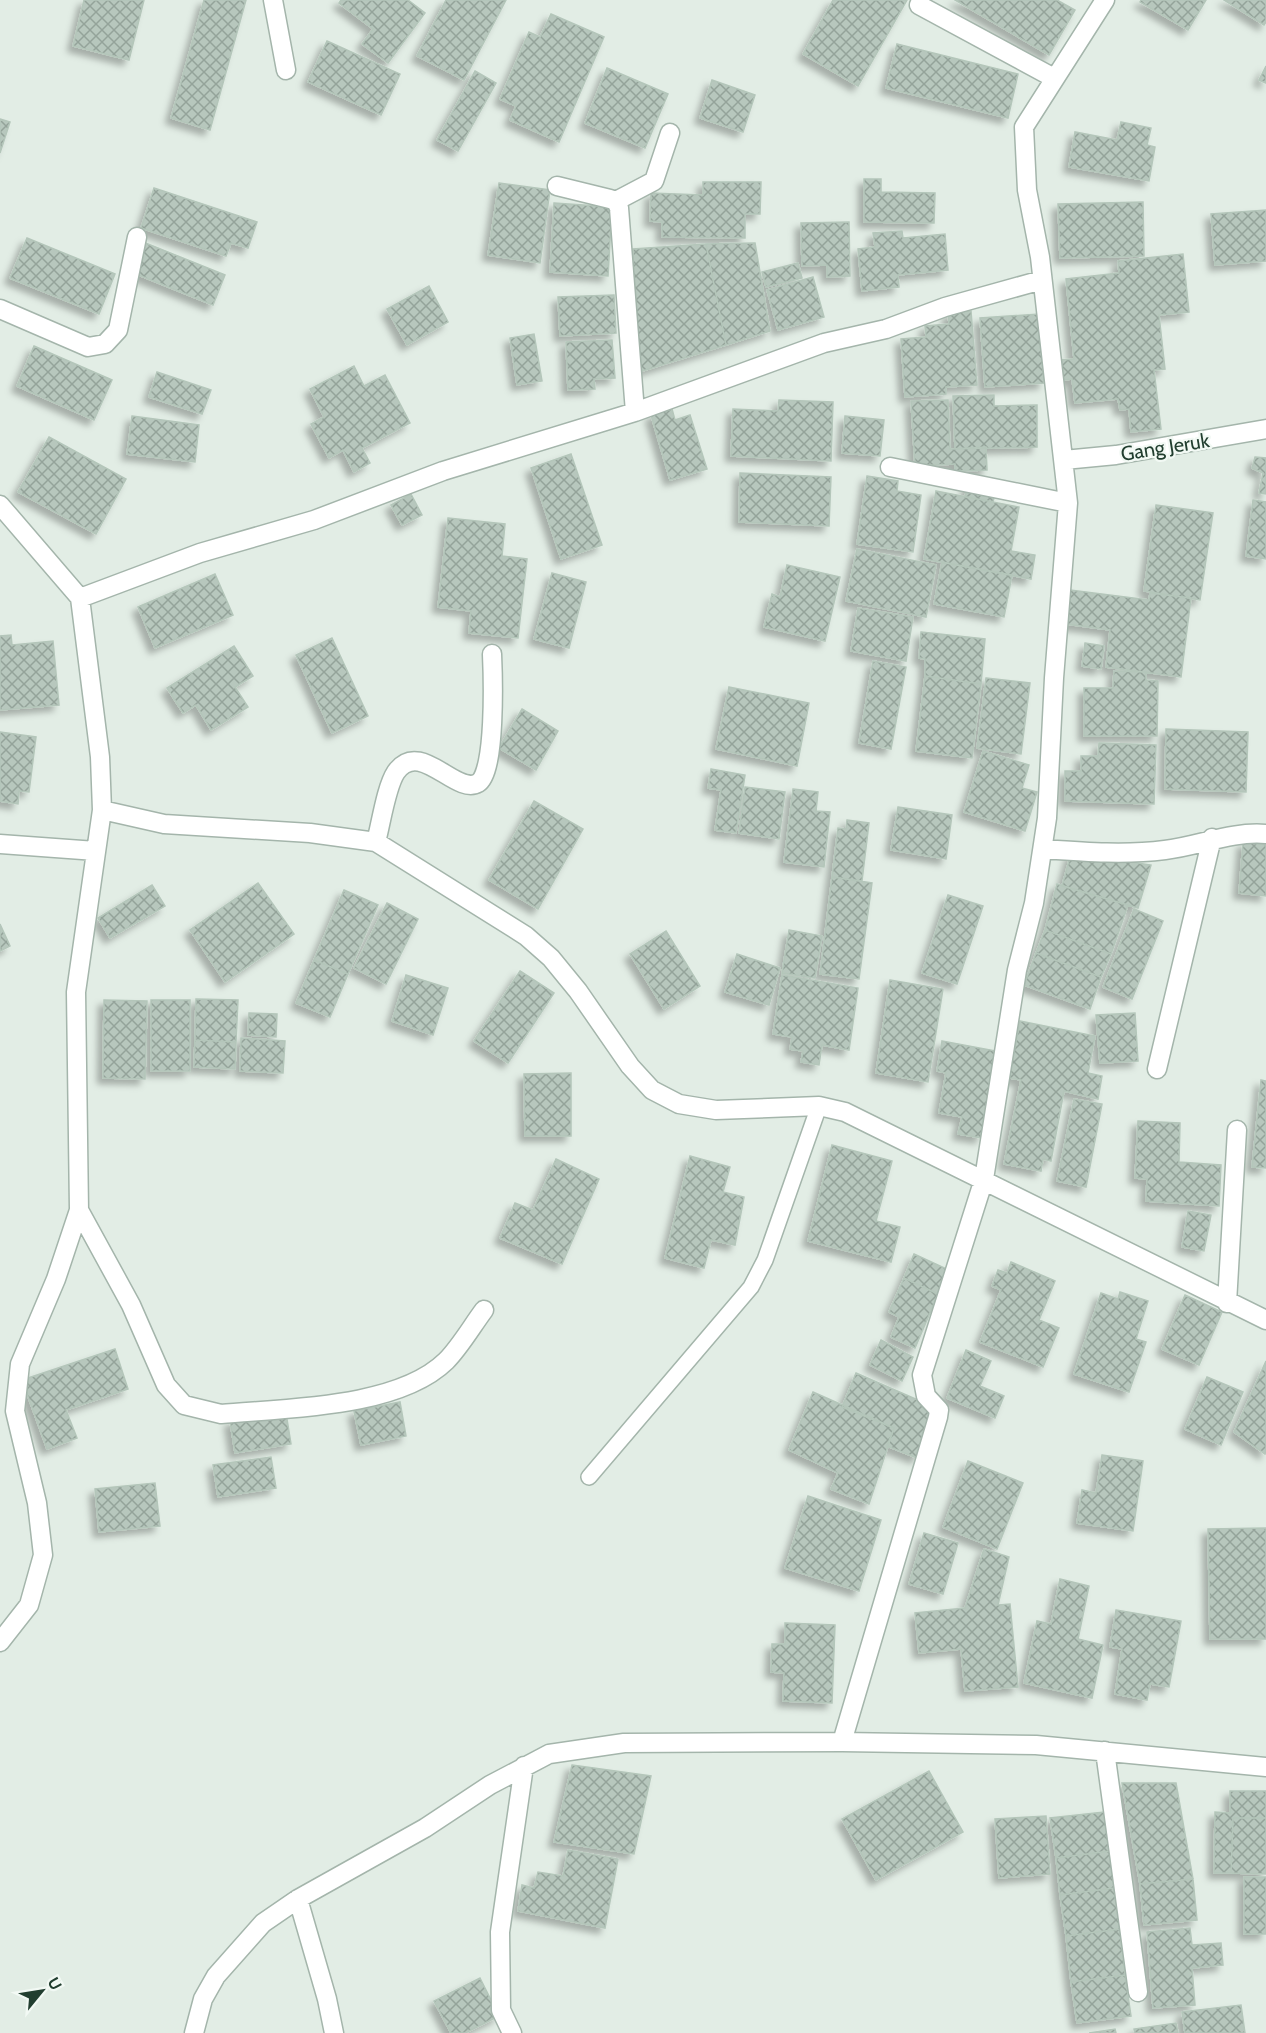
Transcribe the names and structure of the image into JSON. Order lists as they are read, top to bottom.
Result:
{
  "streets": {
    "street": ["Gang Jeruk"]
  },
  "north": "top right"
}
